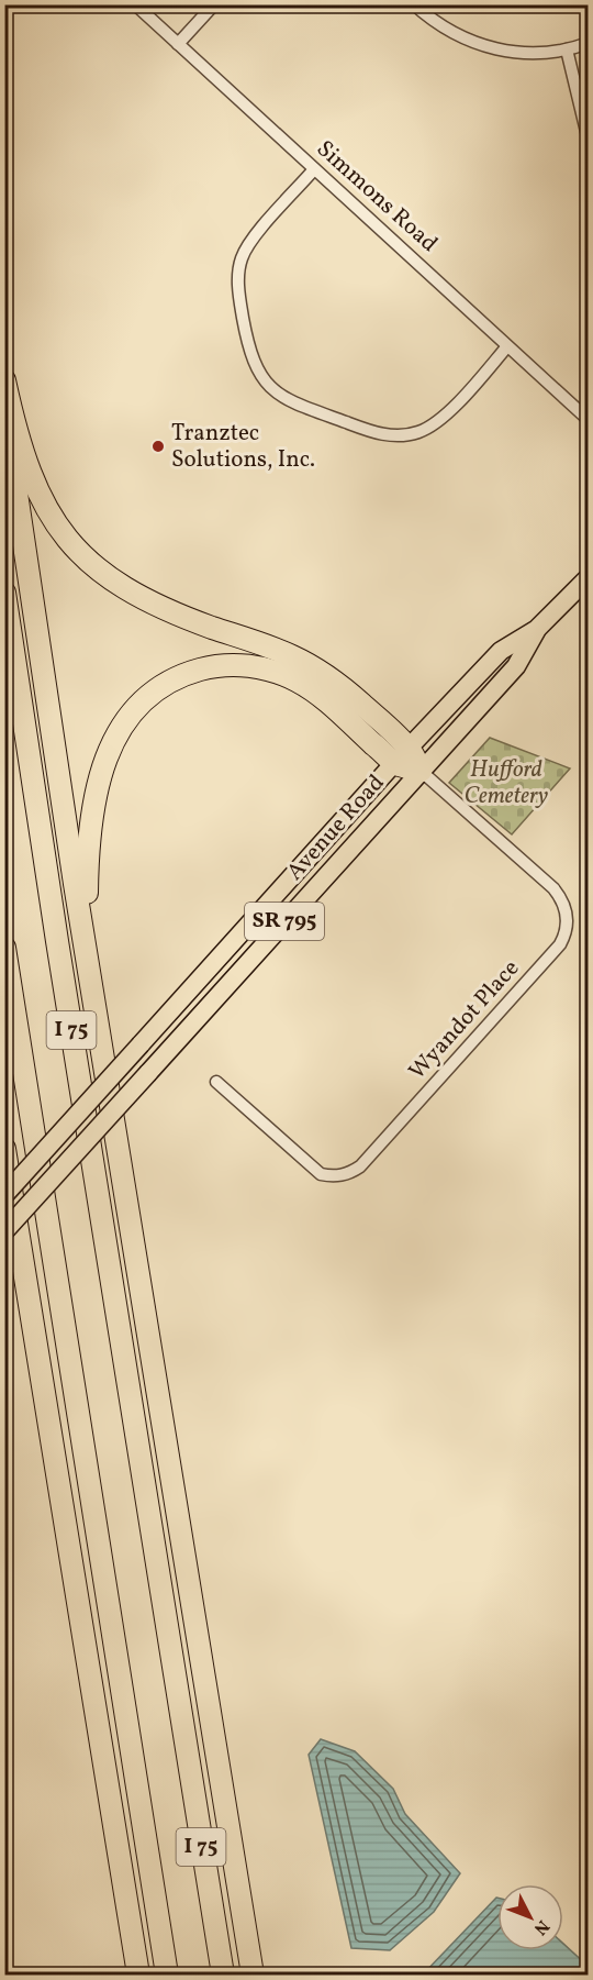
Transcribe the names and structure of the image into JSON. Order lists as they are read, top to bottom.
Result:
{
  "streets": {
    "highway": ["I 75"],
    "main road": ["Avenue Road", "SR 795"],
    "street": ["Simmons Road", "Wyandot Place"]
  },
  "crossings": [
    ["Avenue Road", "Wyandot Place"]
  ],
  "parks": ["Hufford Cemetery"],
  "places": ["Tranztec Solutions, Inc."],
  "north": "bottom right"
}
